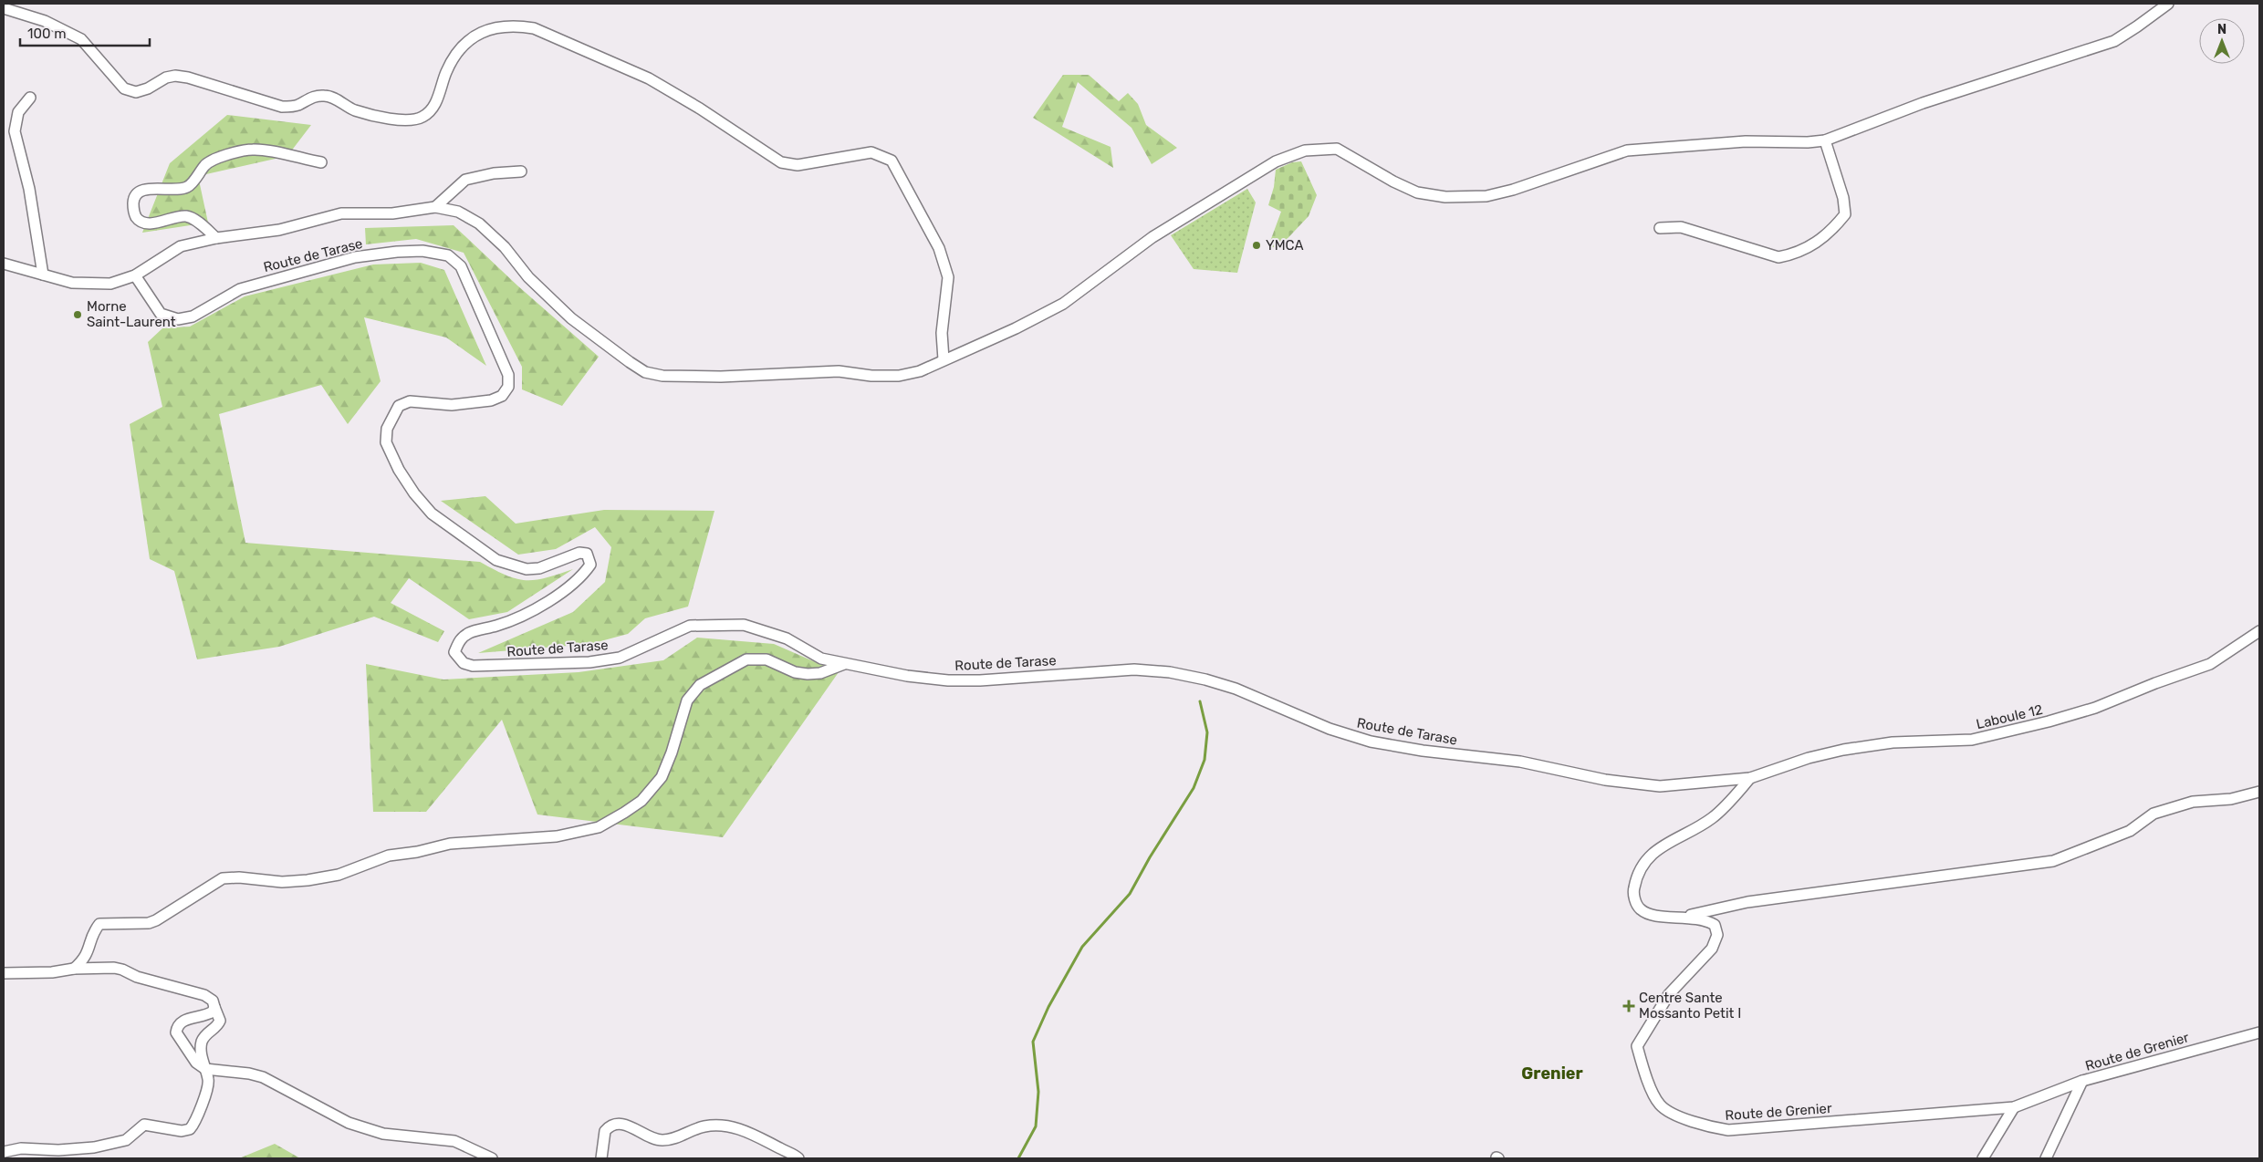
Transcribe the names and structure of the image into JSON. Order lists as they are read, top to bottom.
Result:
{
  "streets": {
    "street": ["Route de Tarase", "Laboule 12", "Route de Grenier"]
  },
  "crossings": [
    ["Route de Tarase", "Laboule 12"],
    ["Route de Tarase", "Route de Grenier"],
    ["Laboule 12", "Route de Grenier"]
  ],
  "districts": ["Grenier"],
  "places": {
    "other": ["YMCA", "Morne Saint-Laurent"],
    "health": ["Centre Sante Mossanto Petit I"]
  },
  "scale_bar": "100 m",
  "north": "top"
}
